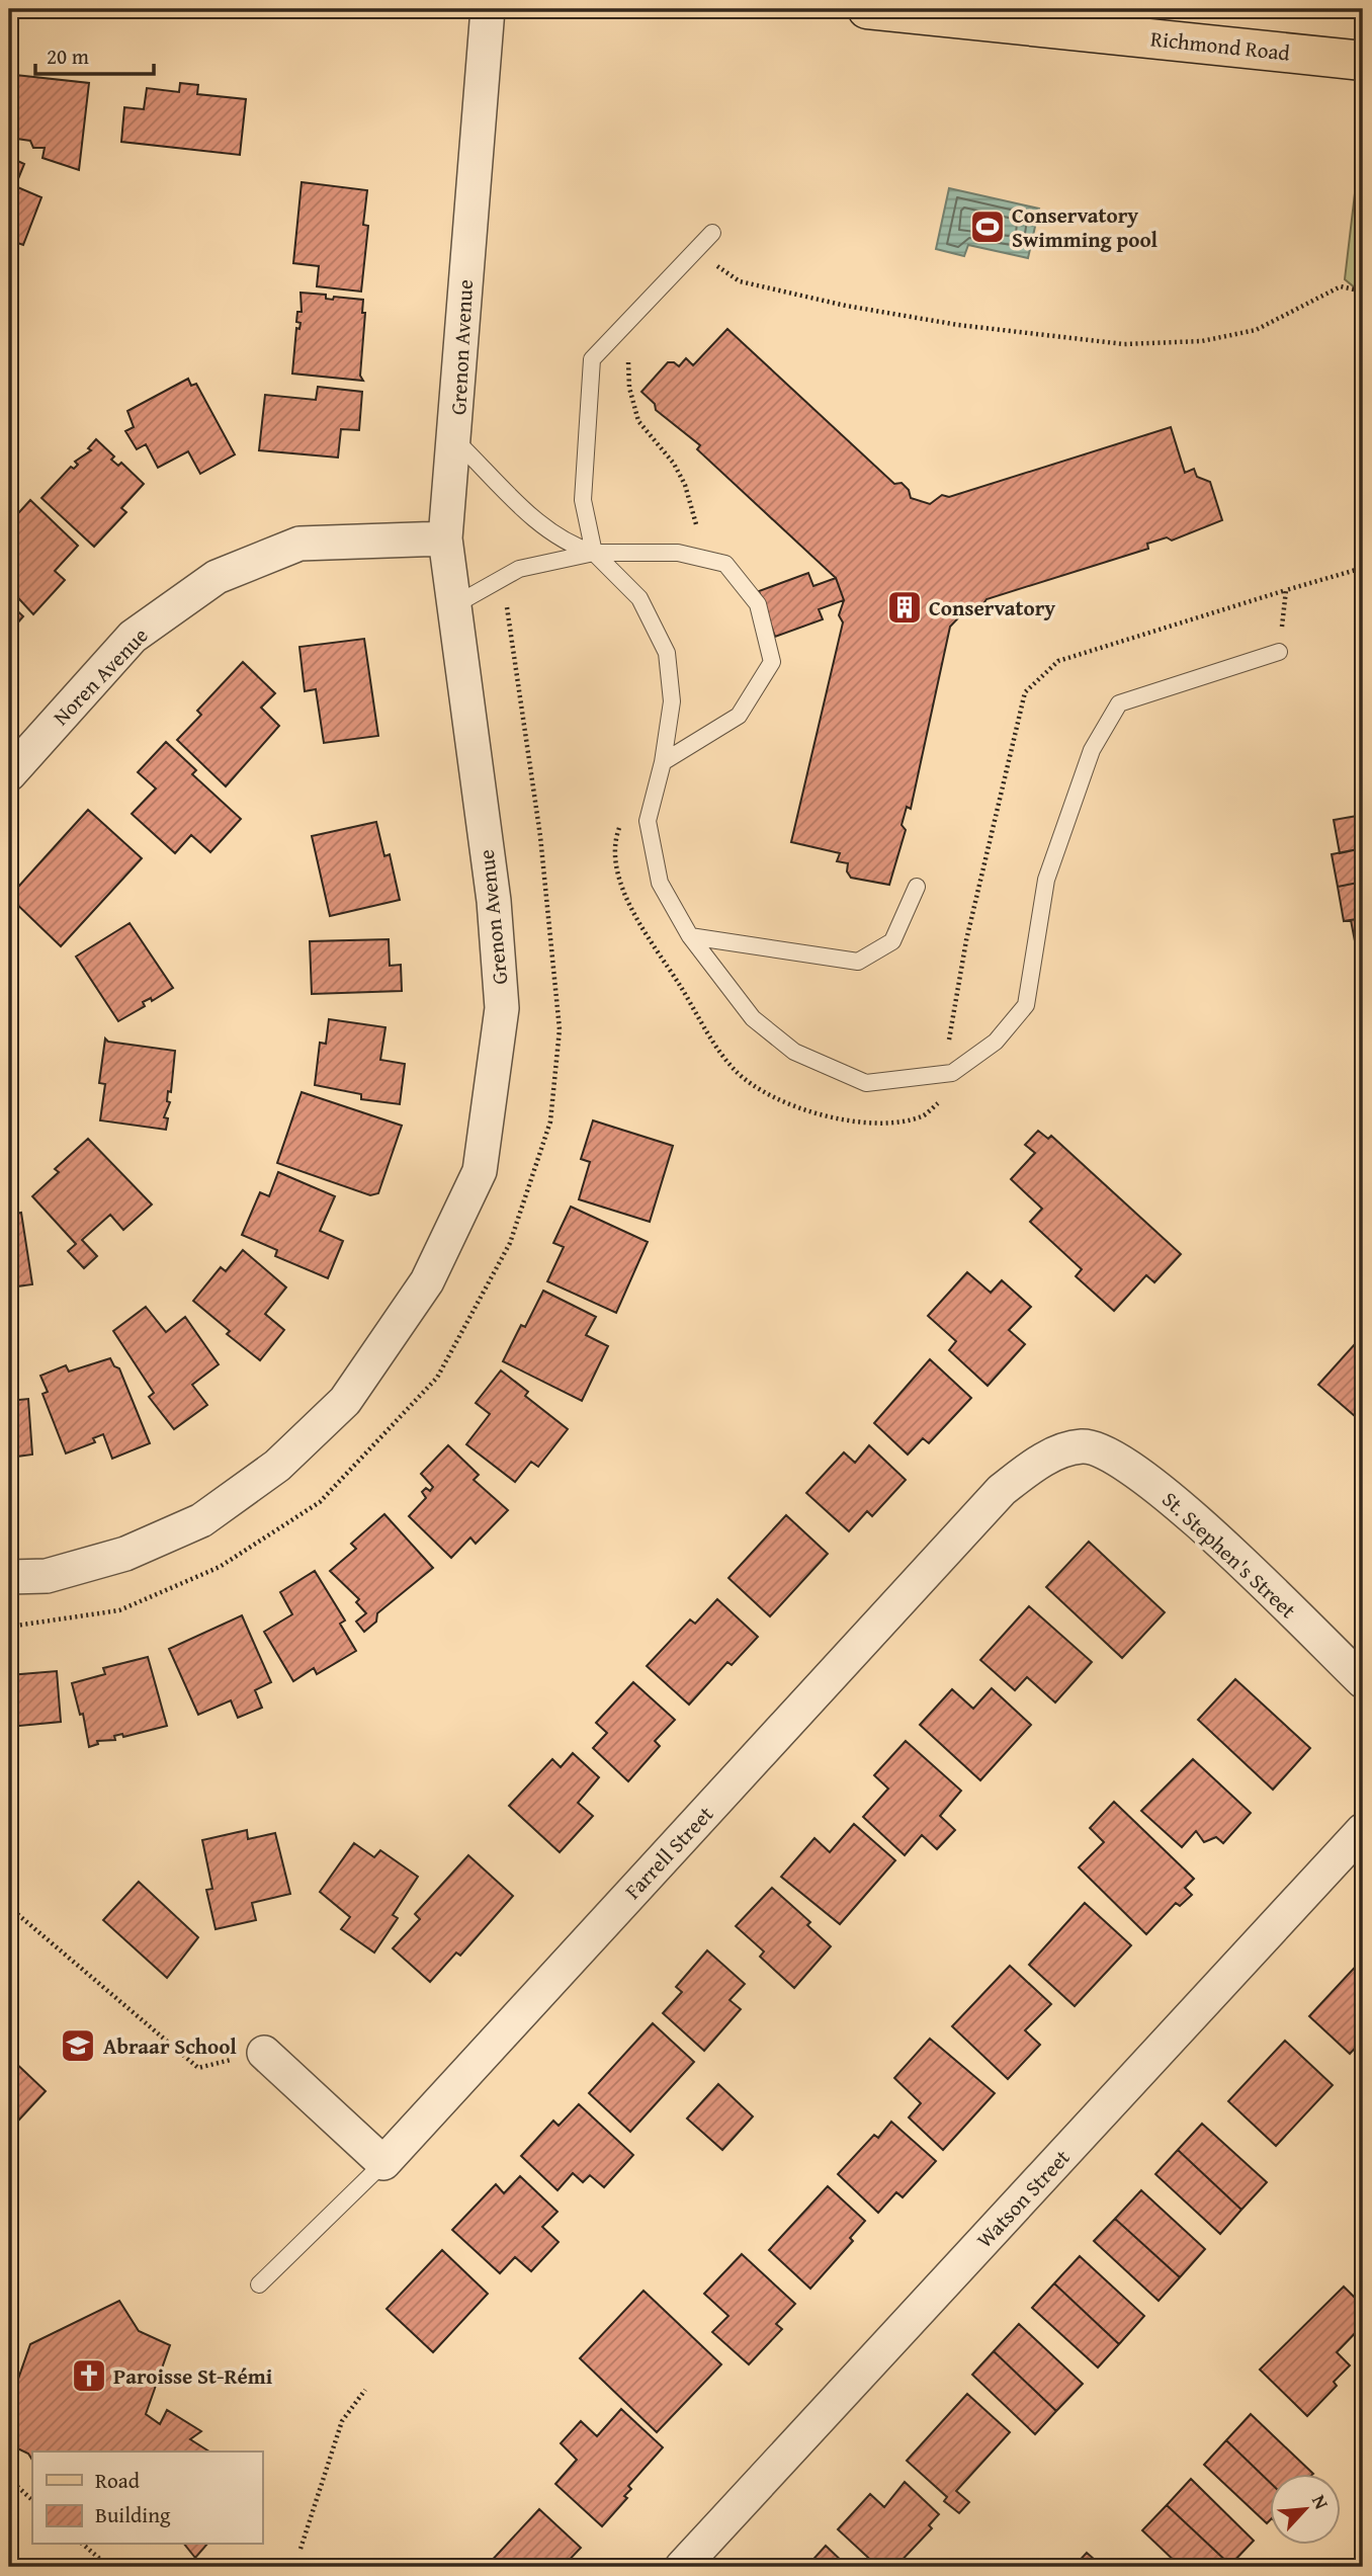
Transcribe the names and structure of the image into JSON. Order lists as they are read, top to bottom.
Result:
{
  "streets": {
    "main road": ["Richmond Road"],
    "street": [
      "Grenon Avenue",
      "Noren Avenue",
      "St. Stephen's Street",
      "Farrell Street",
      "Watson Street"
    ]
  },
  "crossings": [
    ["Grenon Avenue", "Noren Avenue"],
    ["St. Stephen's Street", "Farrell Street"]
  ],
  "places": {
    "sports": ["Conservatory Swimming pool"],
    "building": ["Conservatory"],
    "school or university": ["Abraar School"],
    "church": ["Paroisse St-Rémi"]
  },
  "legend": ["Road", "Building"],
  "scale_bar": "20 m",
  "north": "top right"
}
